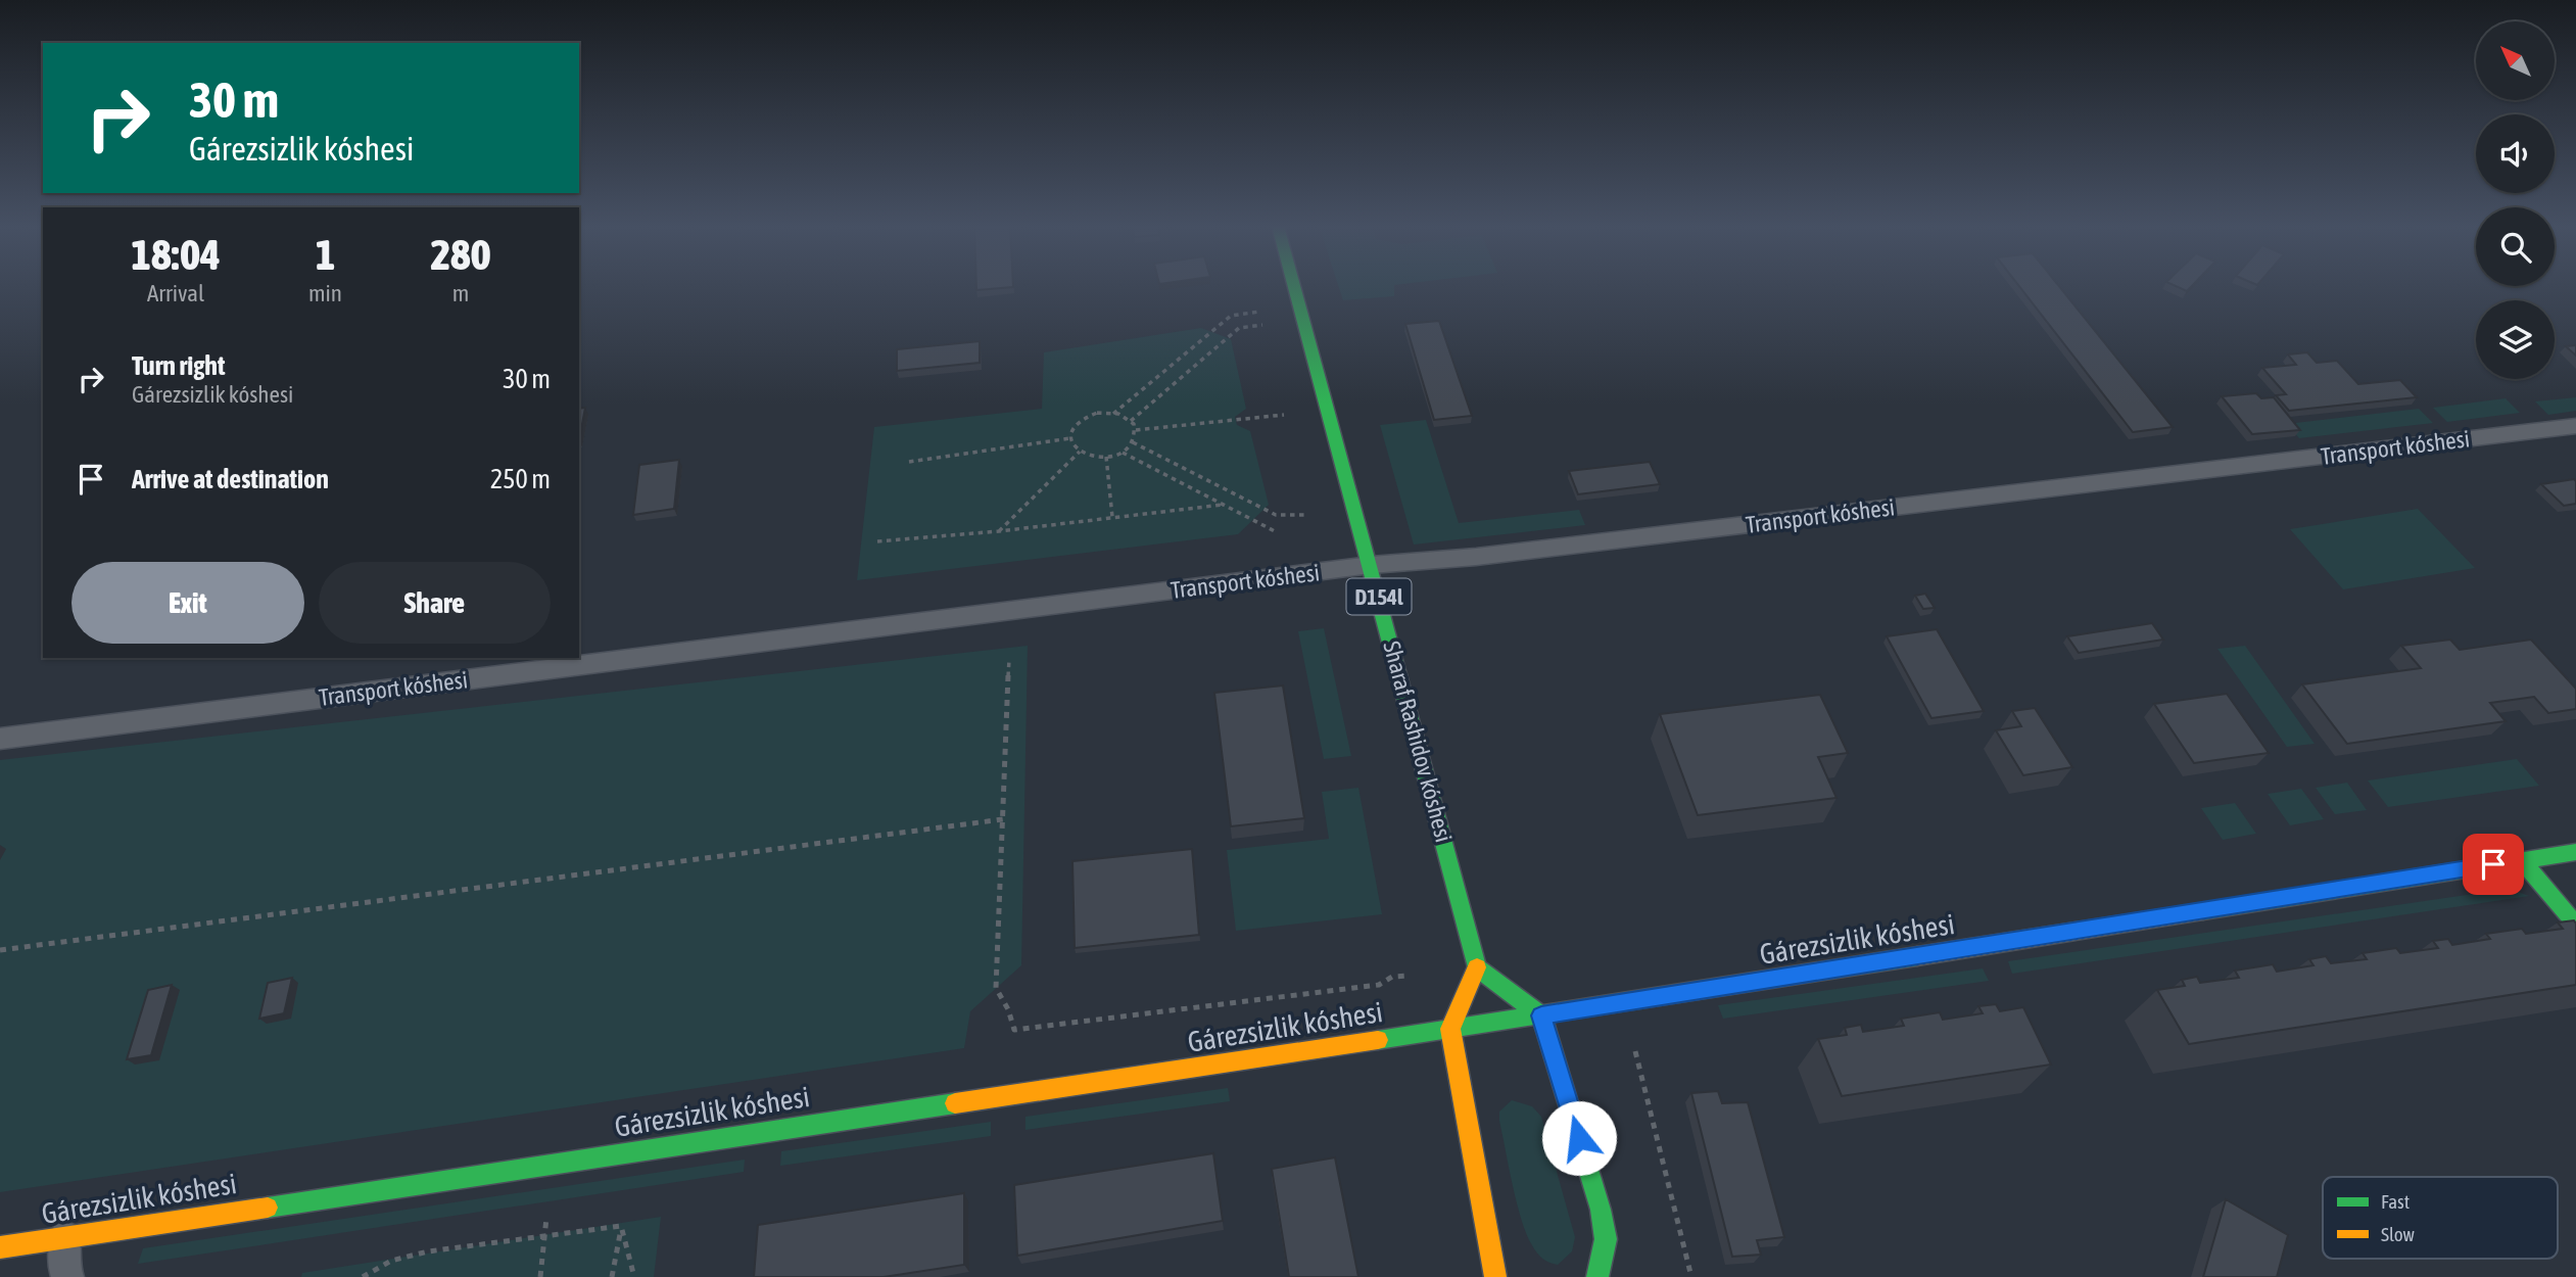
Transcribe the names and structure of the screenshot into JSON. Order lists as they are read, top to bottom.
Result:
{
  "streets": {
    "street": [
      "Transport kóshesi",
      "D154l",
      "Sharaf Rashidov kóshesi",
      "Gárezsizlik kóshesi"
    ]
  },
  "crossings": [
    ["Transport kóshesi", "Sharaf Rashidov kóshesi"]
  ],
  "legend": ["Fast", "Slow"],
  "north": "top left",
  "page": {
    "turn": ["30 m", "Gárezsizlik kóshesi"],
    "eta": [
      "18:04",
      "Arrival",
      "1",
      "min",
      "280",
      "m"
    ],
    "list": [
      {
        "name": "Turn right",
        "note": "Gárezsizlik kóshesi",
        "value": "30 m"
      },
      {
        "name": "Arrive at destination",
        "value": "250 m"
      }
    ],
    "buttons": ["Exit", "Share"]
  }
}
